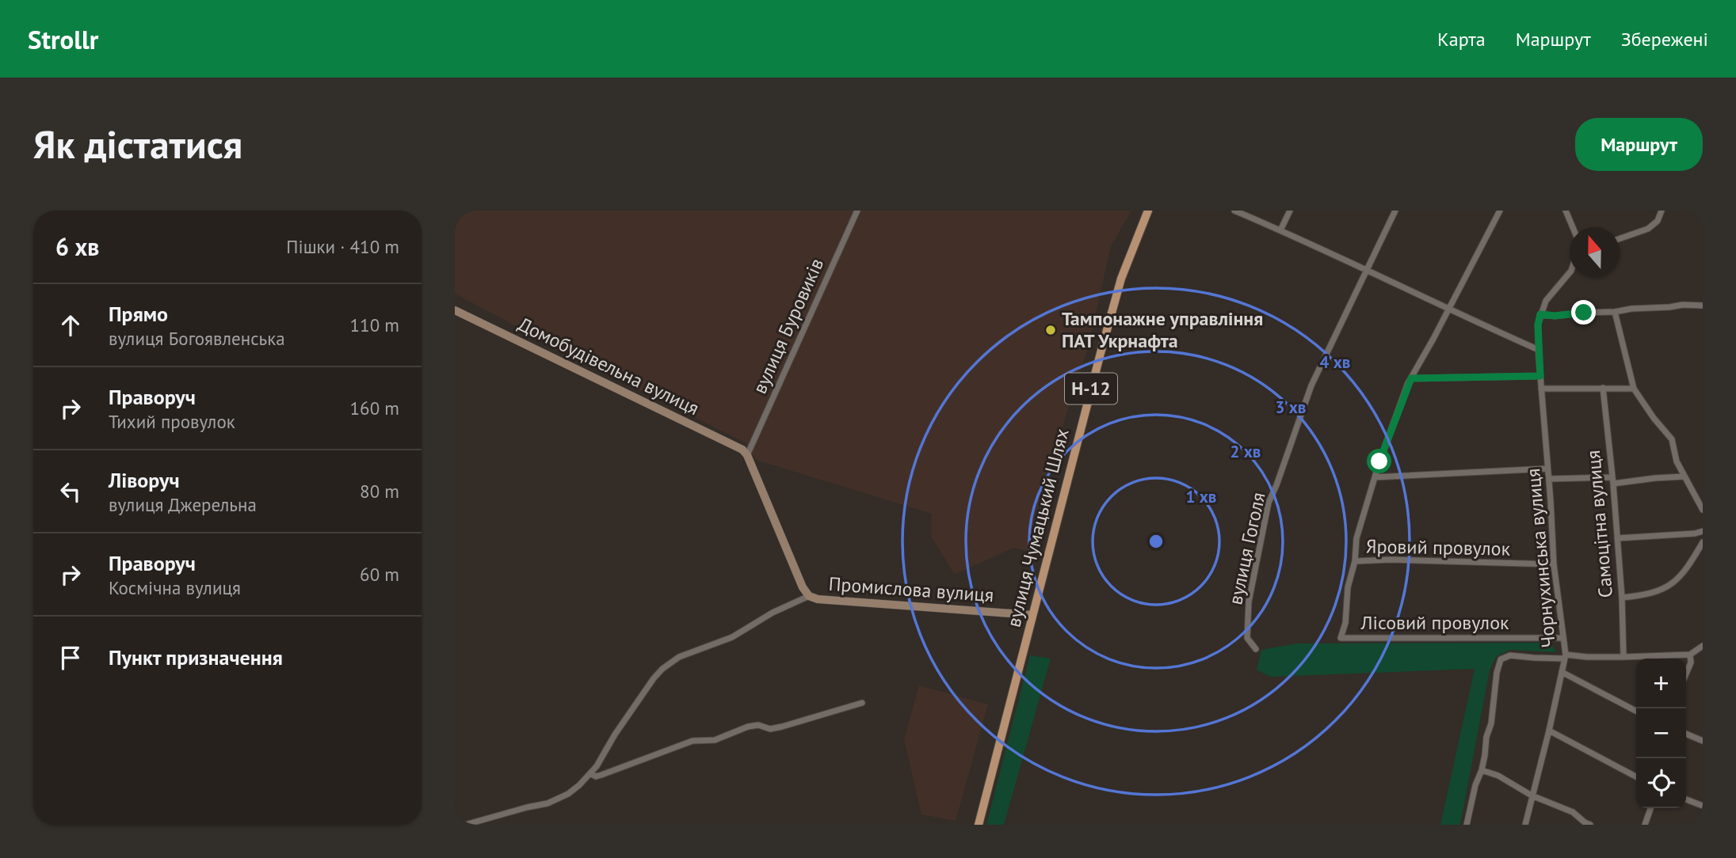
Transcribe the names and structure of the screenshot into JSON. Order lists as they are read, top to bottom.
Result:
{
  "streets": {
    "main road": ["Н-12", "вулиця Чумацький Шлях"],
    "street": [
      "вулиця Буровиків",
      "Домобудівельна вулиця",
      "Самоцітна вулиця",
      "Яровий провулок",
      "вулиця Гоголя",
      "Чорнухинська вулиця",
      "Промислова вулиця",
      "Лісовий провулок"
    ]
  },
  "crossings": [
    ["вулиця Буровиків", "Домобудівельна вулиця"],
    ["вулиця Буровиків", "Промислова вулиця"],
    ["Домобудівельна вулиця", "Промислова вулиця"],
    ["вулиця Чумацький Шлях", "Промислова вулиця"],
    ["Яровий провулок", "Чорнухинська вулиця"],
    ["Яровий провулок", "Лісовий провулок"],
    ["Чорнухинська вулиця", "Лісовий провулок"]
  ],
  "places": ["Тампонажне управління ПАТ Укрнафта"],
  "north": "top",
  "page": {
    "header": "Strollr",
    "nav": ["Карта", "Маршрут", "Збережені"],
    "buttons": "Маршрут",
    "title": "Як дістатися",
    "heading": ["6 хв", "Пішки · 410 m"],
    "list": [
      ["Прямо", "вулиця Богоявленська", "110 m"],
      ["Праворуч", "Тихий провулок", "160 m"],
      ["Ліворуч", "вулиця Джерельна", "80 m"],
      ["Праворуч", "Космічна вулиця", "60 m"],
      "Пункт призначення"
    ],
    "map_buttons": ["+", "−"]
  },
  "rings": [
    "4 хв",
    "3 хв",
    "2 хв",
    "1 хв"
  ]
}
